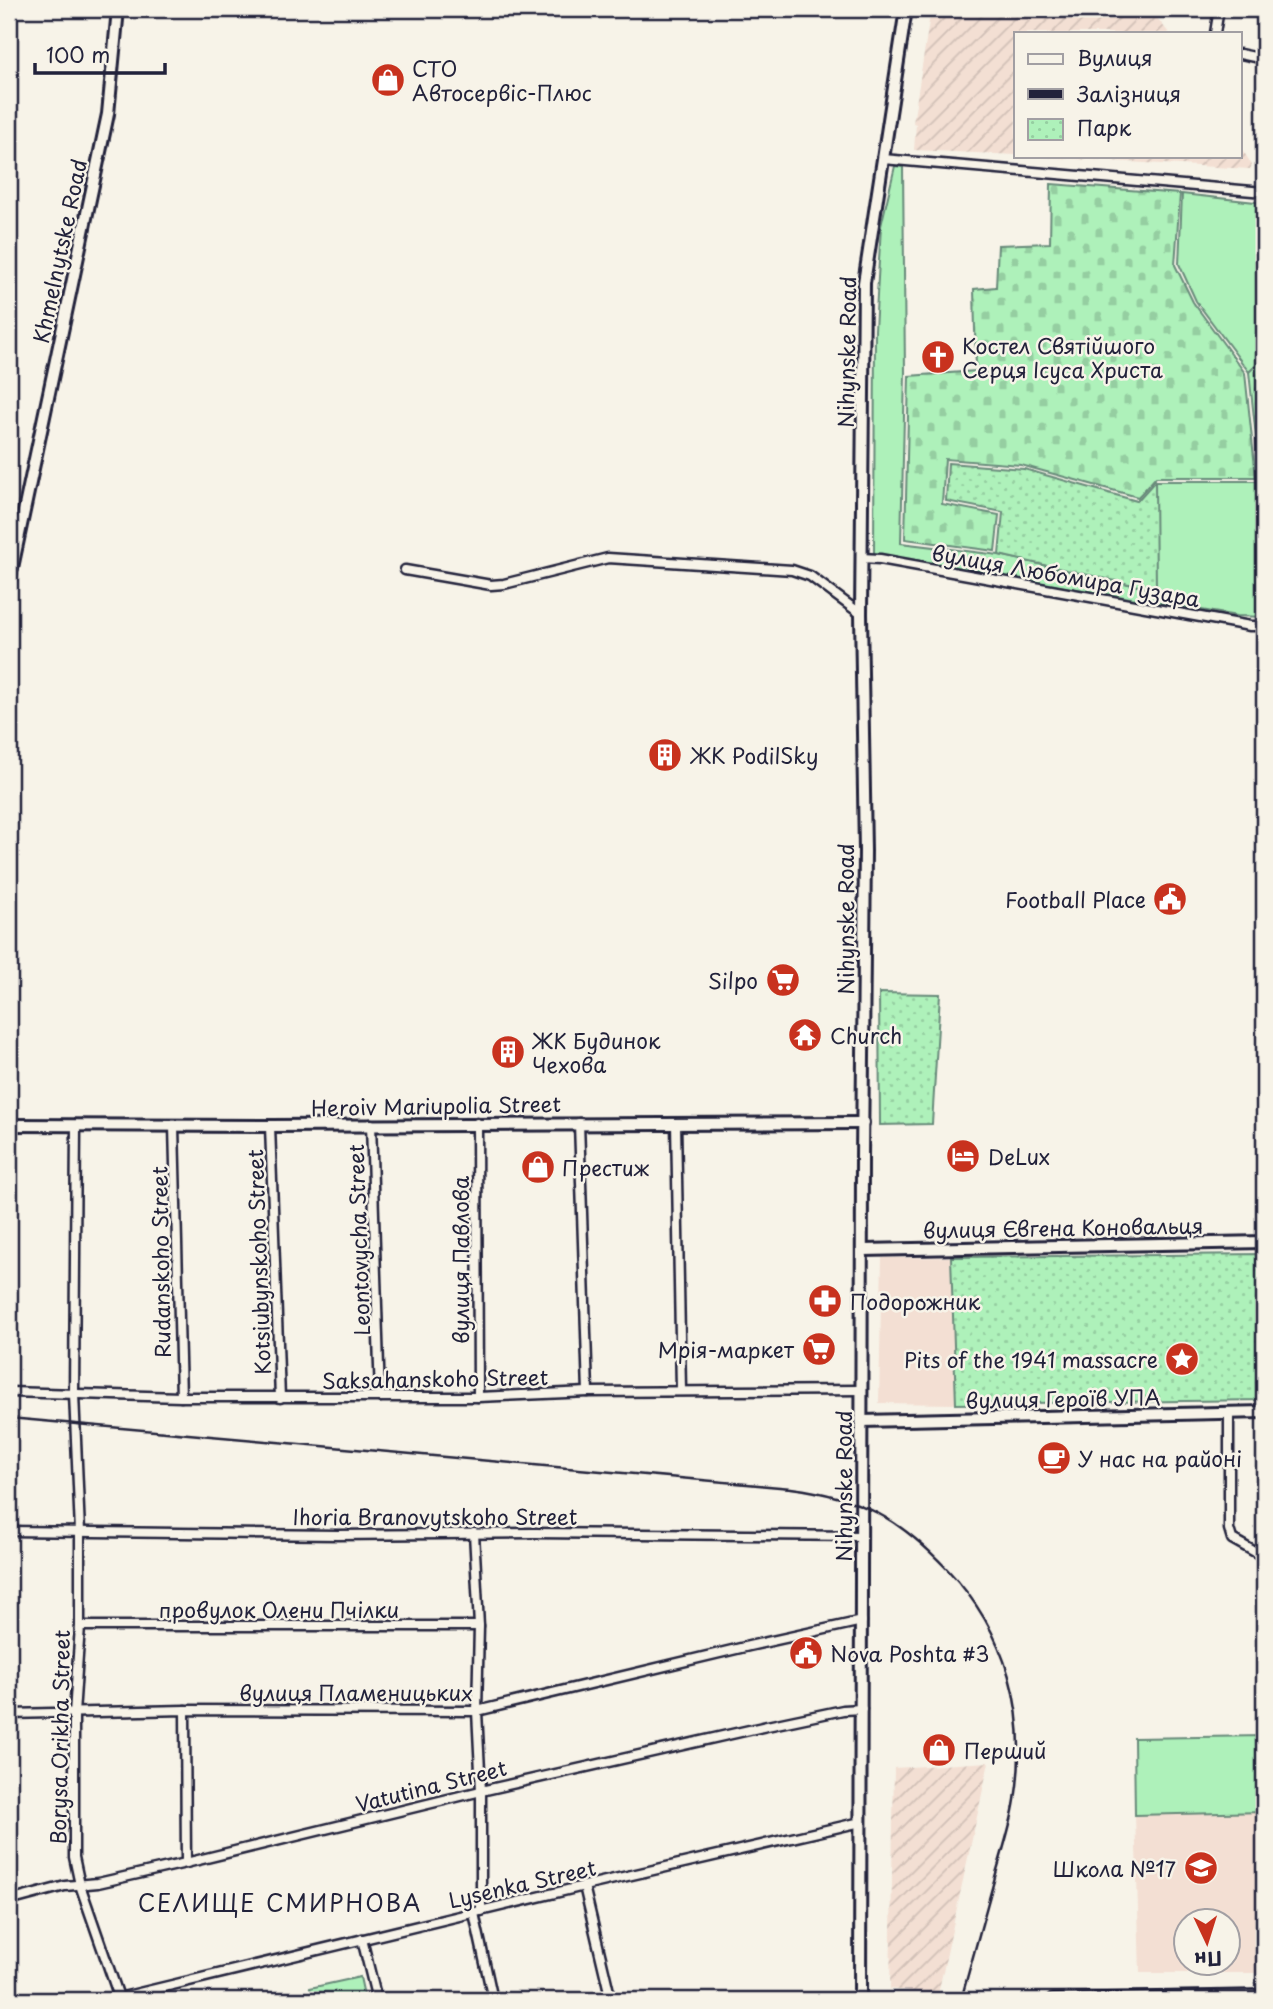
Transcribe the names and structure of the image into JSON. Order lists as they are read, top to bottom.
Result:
{
  "streets": {
    "main road": [
      "Khmelnytske Road",
      "Nihynske Road",
      "Heroiv Mariupolia Street",
      "вулиця Євгена Коновальця",
      "вулиця Героїв УПА"
    ],
    "street": [
      "вулиця Любомира Гузара",
      "Leontovycha Street",
      "вулиця Павлова",
      "Rudanskoho Street",
      "Kotsiubynskoho Street",
      "Saksahanskoho Street",
      "Ihoria Branovytskoho Street",
      "провулок Олени Пчілки",
      "вулиця Пламеницьких",
      "Borysa Orikha Street",
      "Vatutina Street",
      "Lysenka Street"
    ]
  },
  "crossings": [
    ["Nihynske Road", "вулиця Любомира Гузара"],
    ["Nihynske Road", "Heroiv Mariupolia Street"],
    ["Nihynske Road", "вулиця Євгена Коновальця"],
    ["Nihynske Road", "Saksahanskoho Street"],
    ["Nihynske Road", "вулиця Героїв УПА"],
    ["Nihynske Road", "Ihoria Branovytskoho Street"],
    ["Nihynske Road", "вулиця Пламеницьких"],
    ["Nihynske Road", "Vatutina Street"],
    ["Nihynske Road", "Lysenka Street"],
    ["Heroiv Mariupolia Street", "Leontovycha Street"],
    ["Heroiv Mariupolia Street", "вулиця Павлова"],
    ["Heroiv Mariupolia Street", "Rudanskoho Street"],
    ["Heroiv Mariupolia Street", "Kotsiubynskoho Street"],
    ["Leontovycha Street", "Saksahanskoho Street"],
    ["вулиця Павлова", "Saksahanskoho Street"],
    ["Rudanskoho Street", "Saksahanskoho Street"],
    ["Kotsiubynskoho Street", "Saksahanskoho Street"],
    ["Saksahanskoho Street", "Borysa Orikha Street"],
    ["Ihoria Branovytskoho Street", "Borysa Orikha Street"],
    ["провулок Олени Пчілки", "Borysa Orikha Street"],
    ["вулиця Пламеницьких", "Borysa Orikha Street"],
    ["Borysa Orikha Street", "Vatutina Street"],
    ["Borysa Orikha Street", "Lysenka Street"]
  ],
  "districts": ["СЕЛИЩЕ СМИРНОВА"],
  "places": {
    "shop": ["СТО Автосервіс-Плюс", "Престиж", "Перший"],
    "church": ["Костел Святійшого Серця Ісуса Христа"],
    "building": ["ЖК PodilSky", "ЖК Будинок Чехова"],
    "public building": ["Football Place", "Nova Poshta #3"],
    "supermarket": ["Silpo", "Мрія-маркет"],
    "temple": ["Church"],
    "hotel": ["DeLux"],
    "pharmacy": ["Подорожник"],
    "place": ["Pits of the 1941 massacre"],
    "cafe": ["У нас на районі"],
    "school or university": ["Школа №17"]
  },
  "legend": ["Вулиця", "Залізниця", "Парк"],
  "scale_bar": "100 m",
  "north": "bottom"
}
